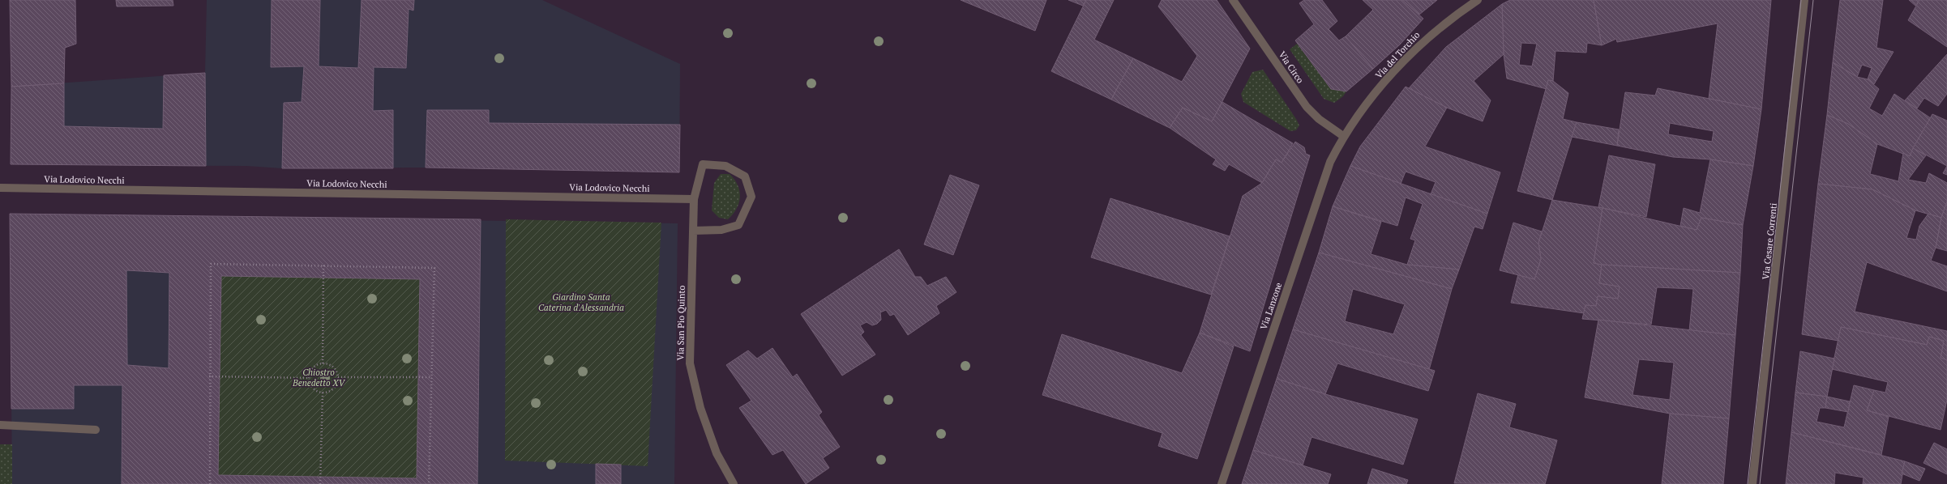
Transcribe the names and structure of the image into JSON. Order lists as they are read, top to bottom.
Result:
{
  "streets": {
    "street": [
      "Via del Torchio",
      "Via Circo",
      "Via Lodovico Necchi",
      "Via Cesare Correnti",
      "Via Lanzone",
      "Via San Pio Quinto"
    ]
  },
  "crossings": [
    ["Via del Torchio", "Via Circo"],
    ["Via del Torchio", "Via Lanzone"],
    ["Via Circo", "Via Lanzone"],
    ["Via Lodovico Necchi", "Via San Pio Quinto"]
  ],
  "parks": ["Giardino Santa Caterina d'Alessandria", "Chiostro Benedetto XV"]
}
